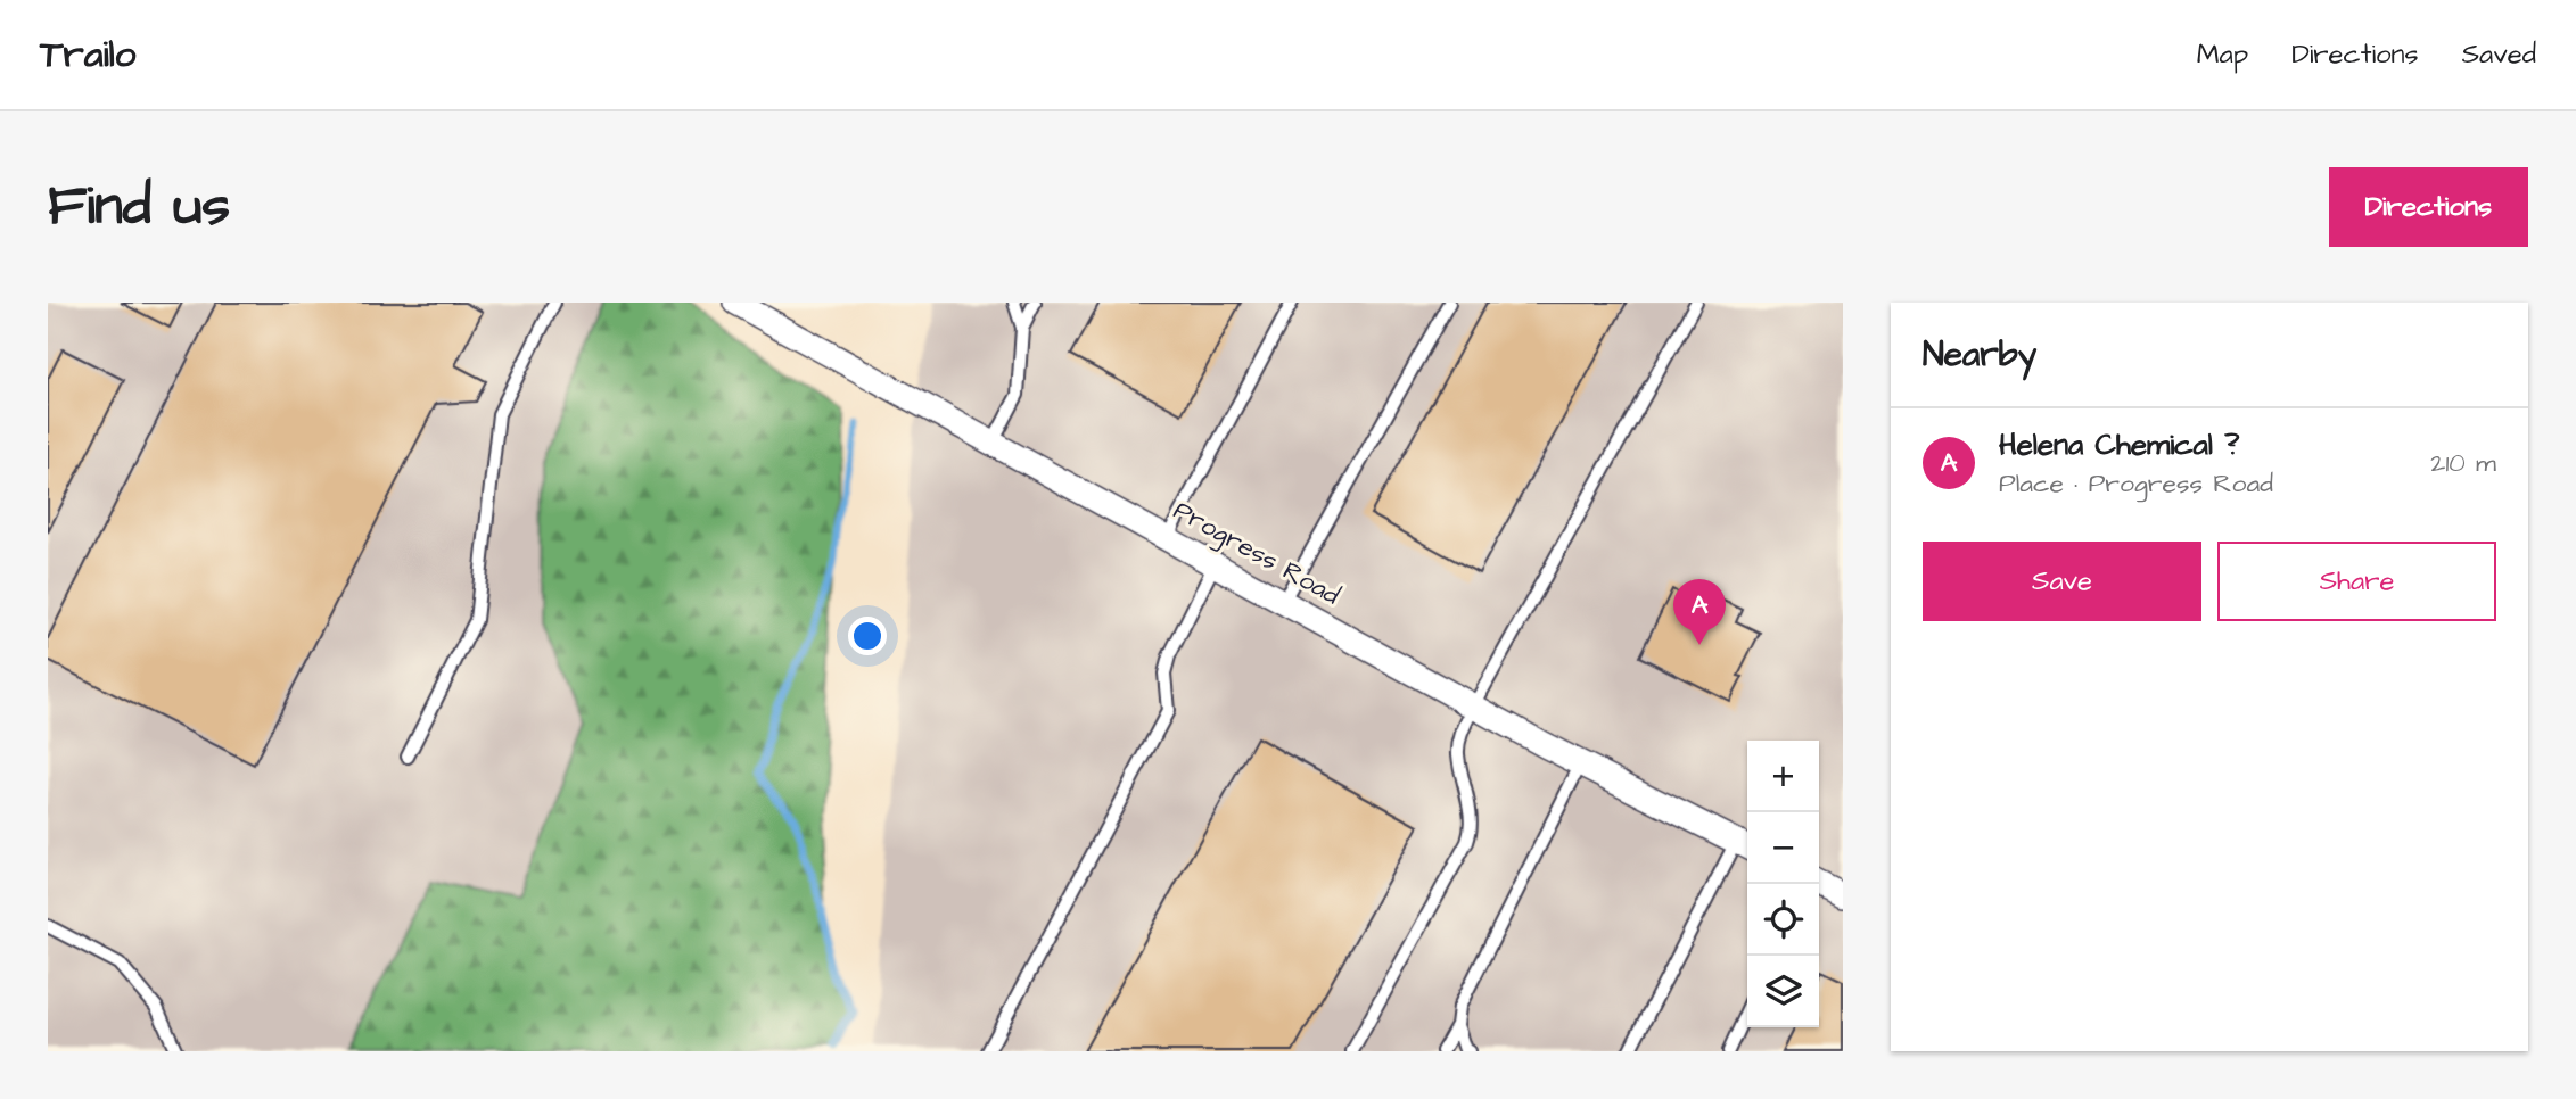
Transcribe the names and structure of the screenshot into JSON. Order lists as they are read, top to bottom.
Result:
{
  "streets": {
    "street": ["Progress Road"]
  },
  "page": {
    "header": "Trailo",
    "nav": ["Map", "Directions", "Saved"],
    "buttons": [
      "Directions",
      ["Save", "Share"]
    ],
    "title": "Find us",
    "heading": "Nearby",
    "list": [
      {
        "mark": "A",
        "name": "Helena Chemical ?",
        "note": "Place · Progress Road",
        "value": "210 m"
      }
    ],
    "pins": "A",
    "map_buttons": ["+", "−"]
  }
}
